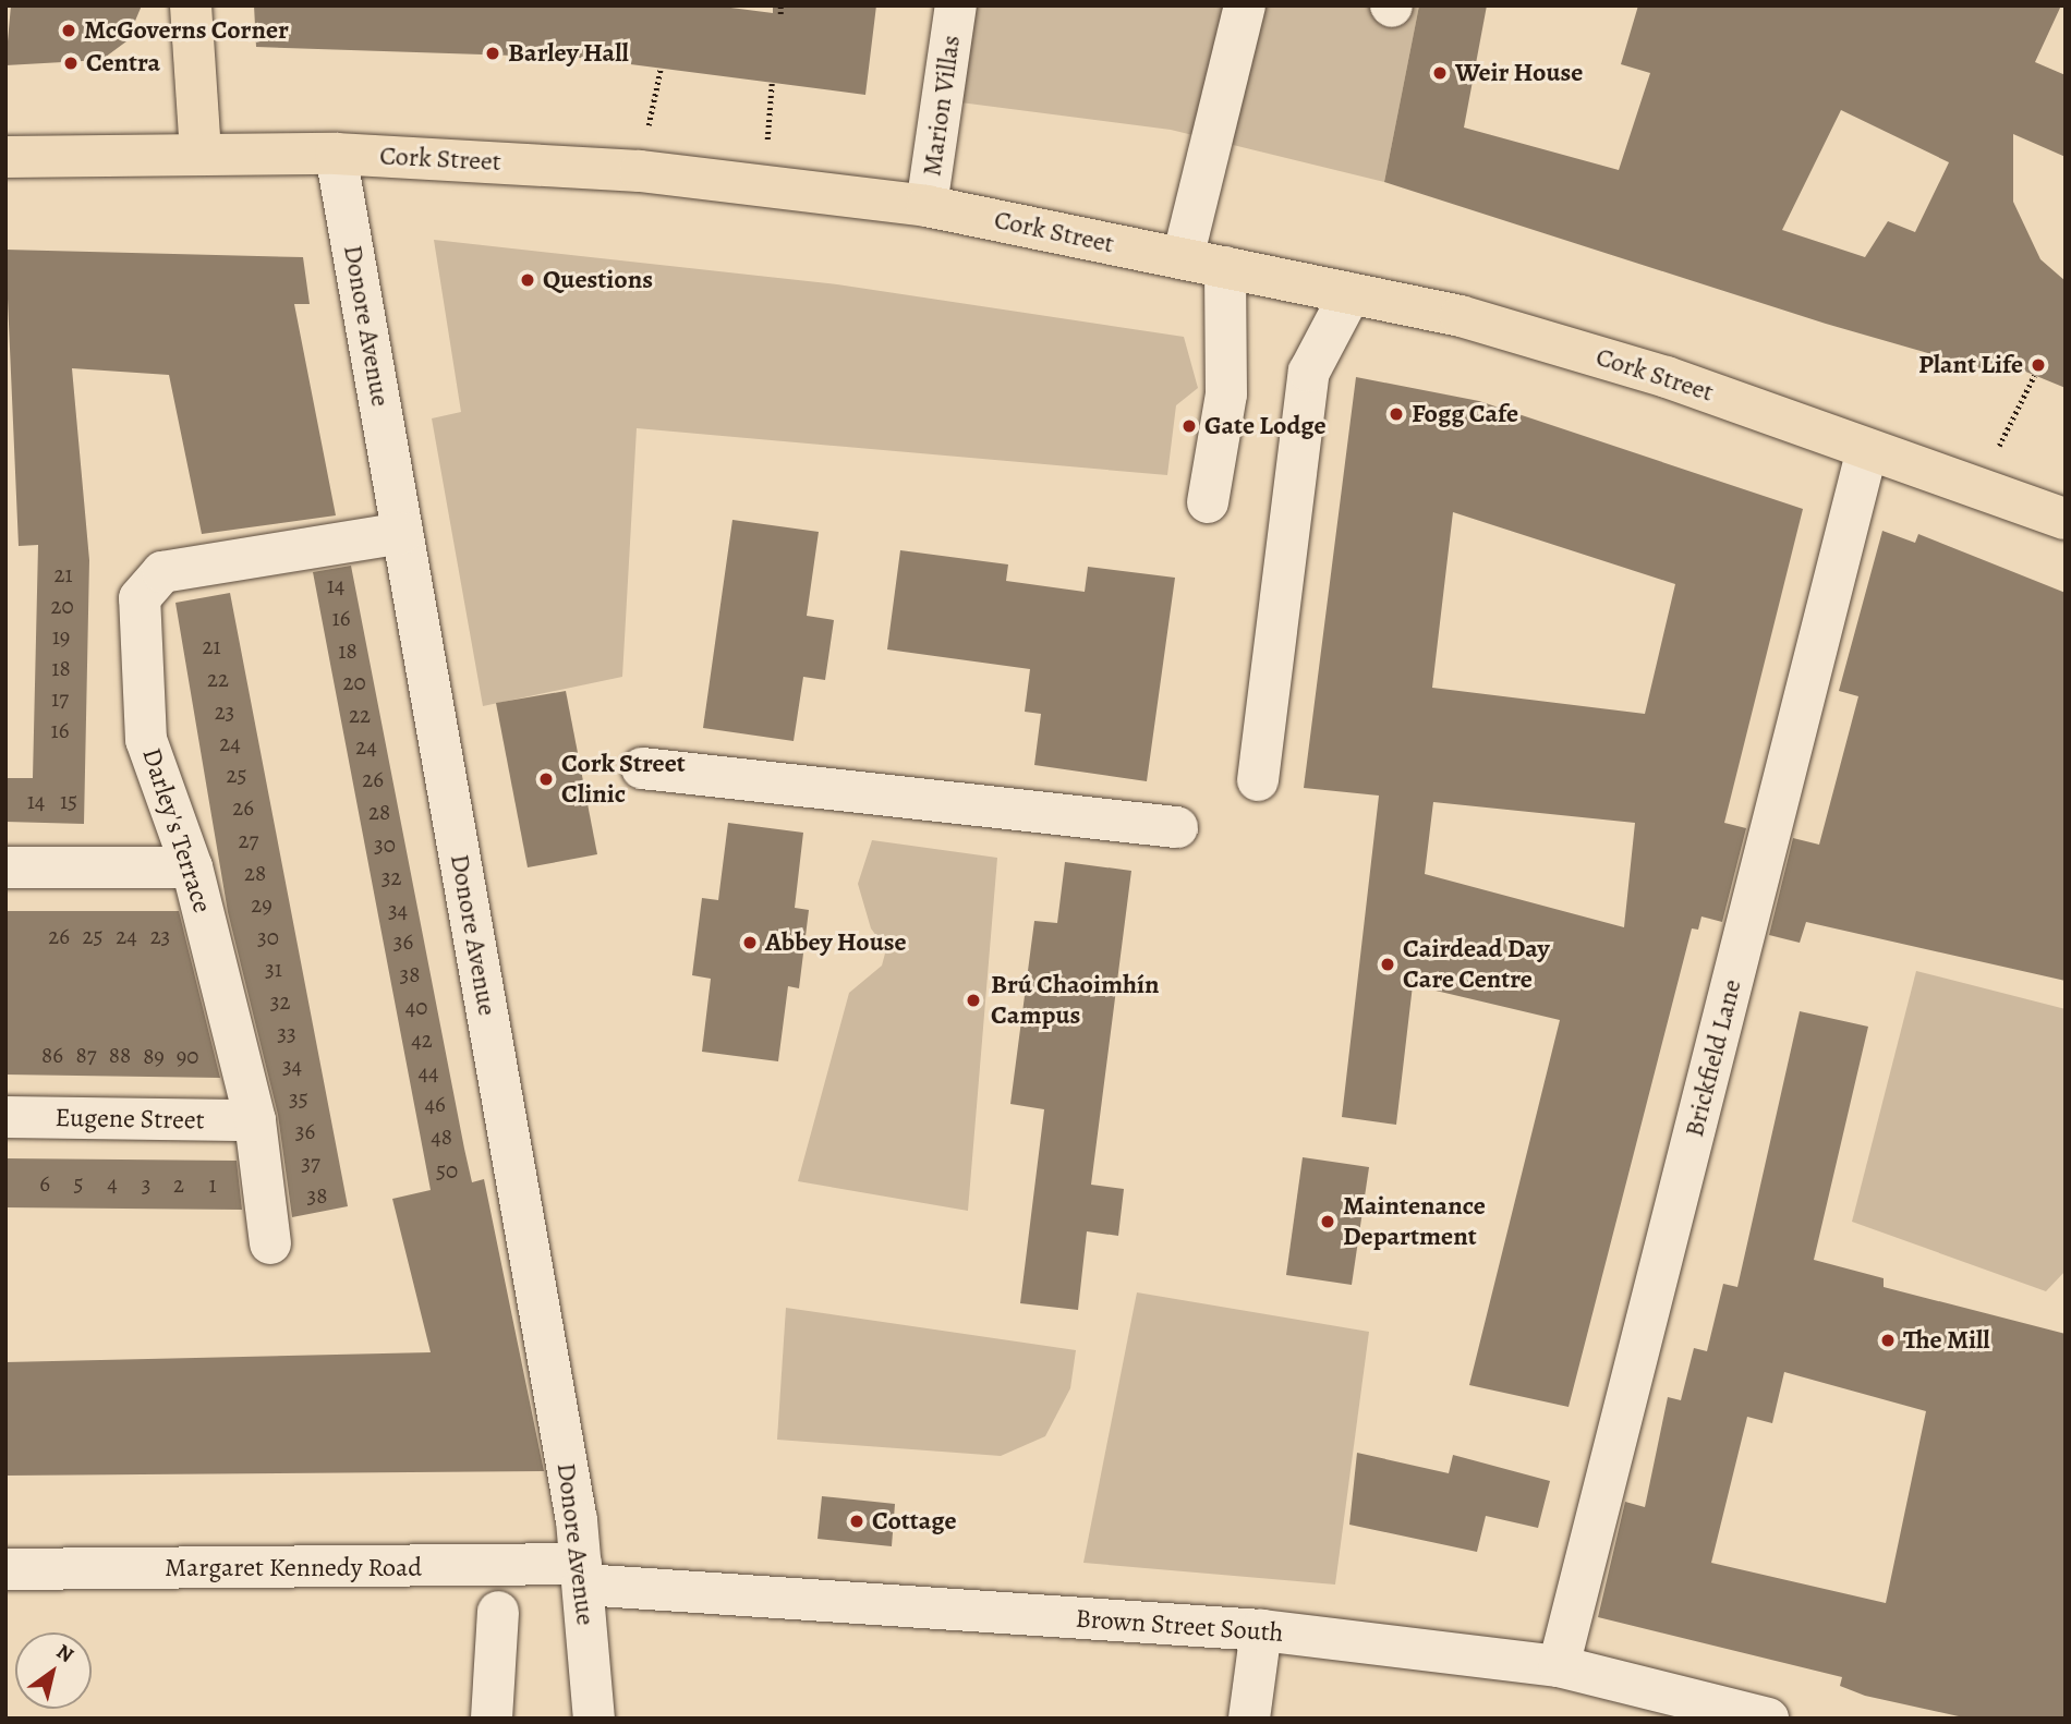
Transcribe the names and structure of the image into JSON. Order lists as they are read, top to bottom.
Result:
{
  "streets": {
    "main road": ["Cork Street"],
    "street": [
      "Marion Villas",
      "Donore Avenue",
      "Darley's Terrace",
      "Brickfield Lane",
      "Eugene Street",
      "Margaret Kennedy Road",
      "Brown Street South"
    ]
  },
  "crossings": [
    ["Marion Villas", "Cork Street"],
    ["Cork Street", "Donore Avenue"],
    ["Cork Street", "Brickfield Lane"],
    ["Donore Avenue", "Darley's Terrace"],
    ["Donore Avenue", "Margaret Kennedy Road"],
    ["Donore Avenue", "Brown Street South"],
    ["Darley's Terrace", "Eugene Street"],
    ["Brickfield Lane", "Brown Street South"],
    ["Margaret Kennedy Road", "Brown Street South"]
  ],
  "places": [
    "McGoverns Corner",
    "Barley Hall",
    "Centra",
    "Weir House",
    "Questions",
    "Plant Life",
    "Fogg Cafe",
    "Gate Lodge",
    "Cork Street Clinic",
    "Abbey House",
    "Cairdead Day Care Centre",
    "Brú Chaoimhín Campus",
    "Maintenance Department",
    "The Mill",
    "Cottage"
  ],
  "house_numbers": [
    "21",
    "14",
    "20",
    "16",
    "19",
    "21",
    "18",
    "18",
    "22",
    "20",
    "17",
    "23",
    "22",
    "16",
    "24",
    "24",
    "25",
    "26",
    "14",
    "15",
    "26",
    "28",
    "27",
    "30",
    "28",
    "32",
    "29",
    "34",
    "26",
    "25",
    "24",
    "23",
    "30",
    "36",
    "31",
    "38",
    "32",
    "40",
    "33",
    "42",
    "86",
    "87",
    "88",
    "89",
    "90",
    "34",
    "44",
    "35",
    "46",
    "36",
    "48",
    "37",
    "50",
    "6",
    "5",
    "4",
    "3",
    "2",
    "1",
    "38"
  ],
  "north": "top right"
}
